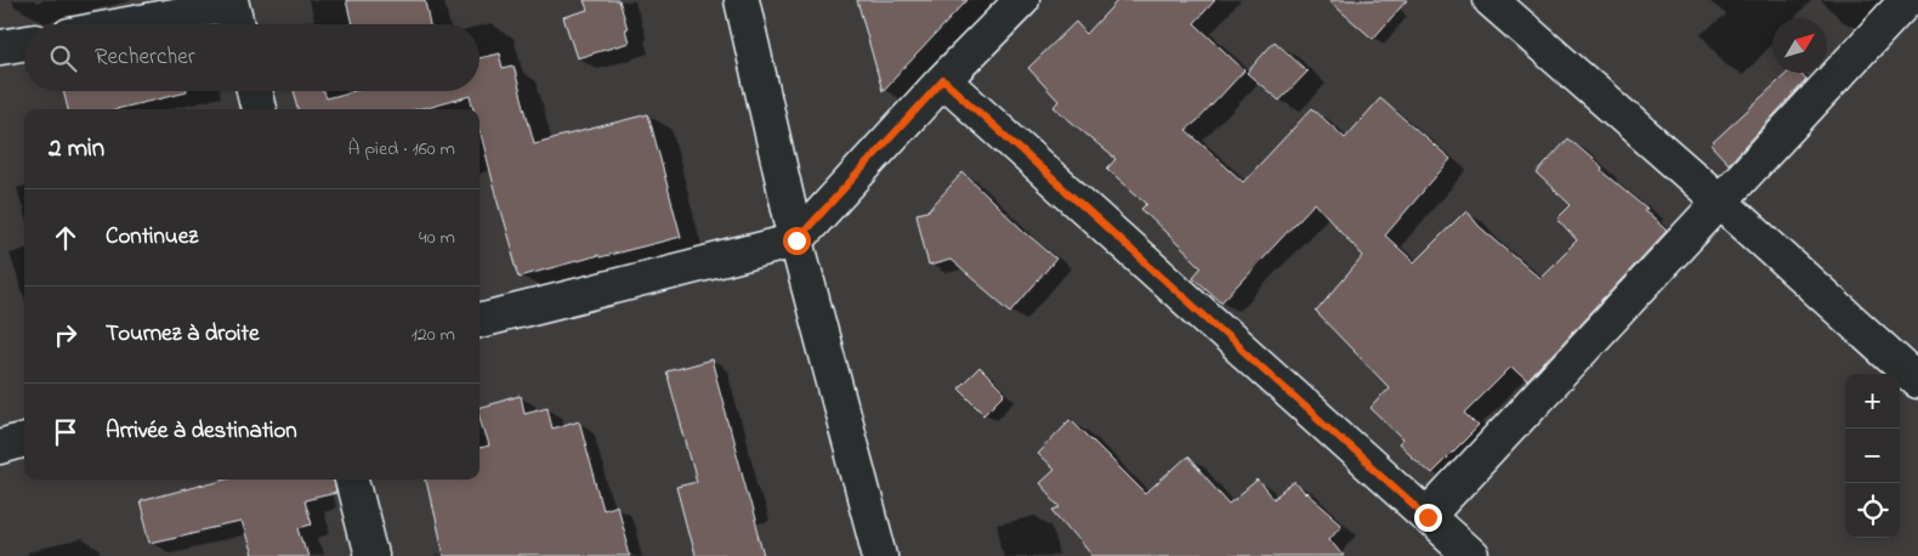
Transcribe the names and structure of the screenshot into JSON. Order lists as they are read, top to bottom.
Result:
{
  "north": "top right",
  "page": {
    "search": "Rechercher",
    "heading": ["2 min", "À pied · 160 m"],
    "list": [
      ["Continuez", "40 m"],
      ["Tournez à droite", "120 m"],
      "Arrivée à destination"
    ],
    "map_buttons": ["+", "−"]
  }
}
